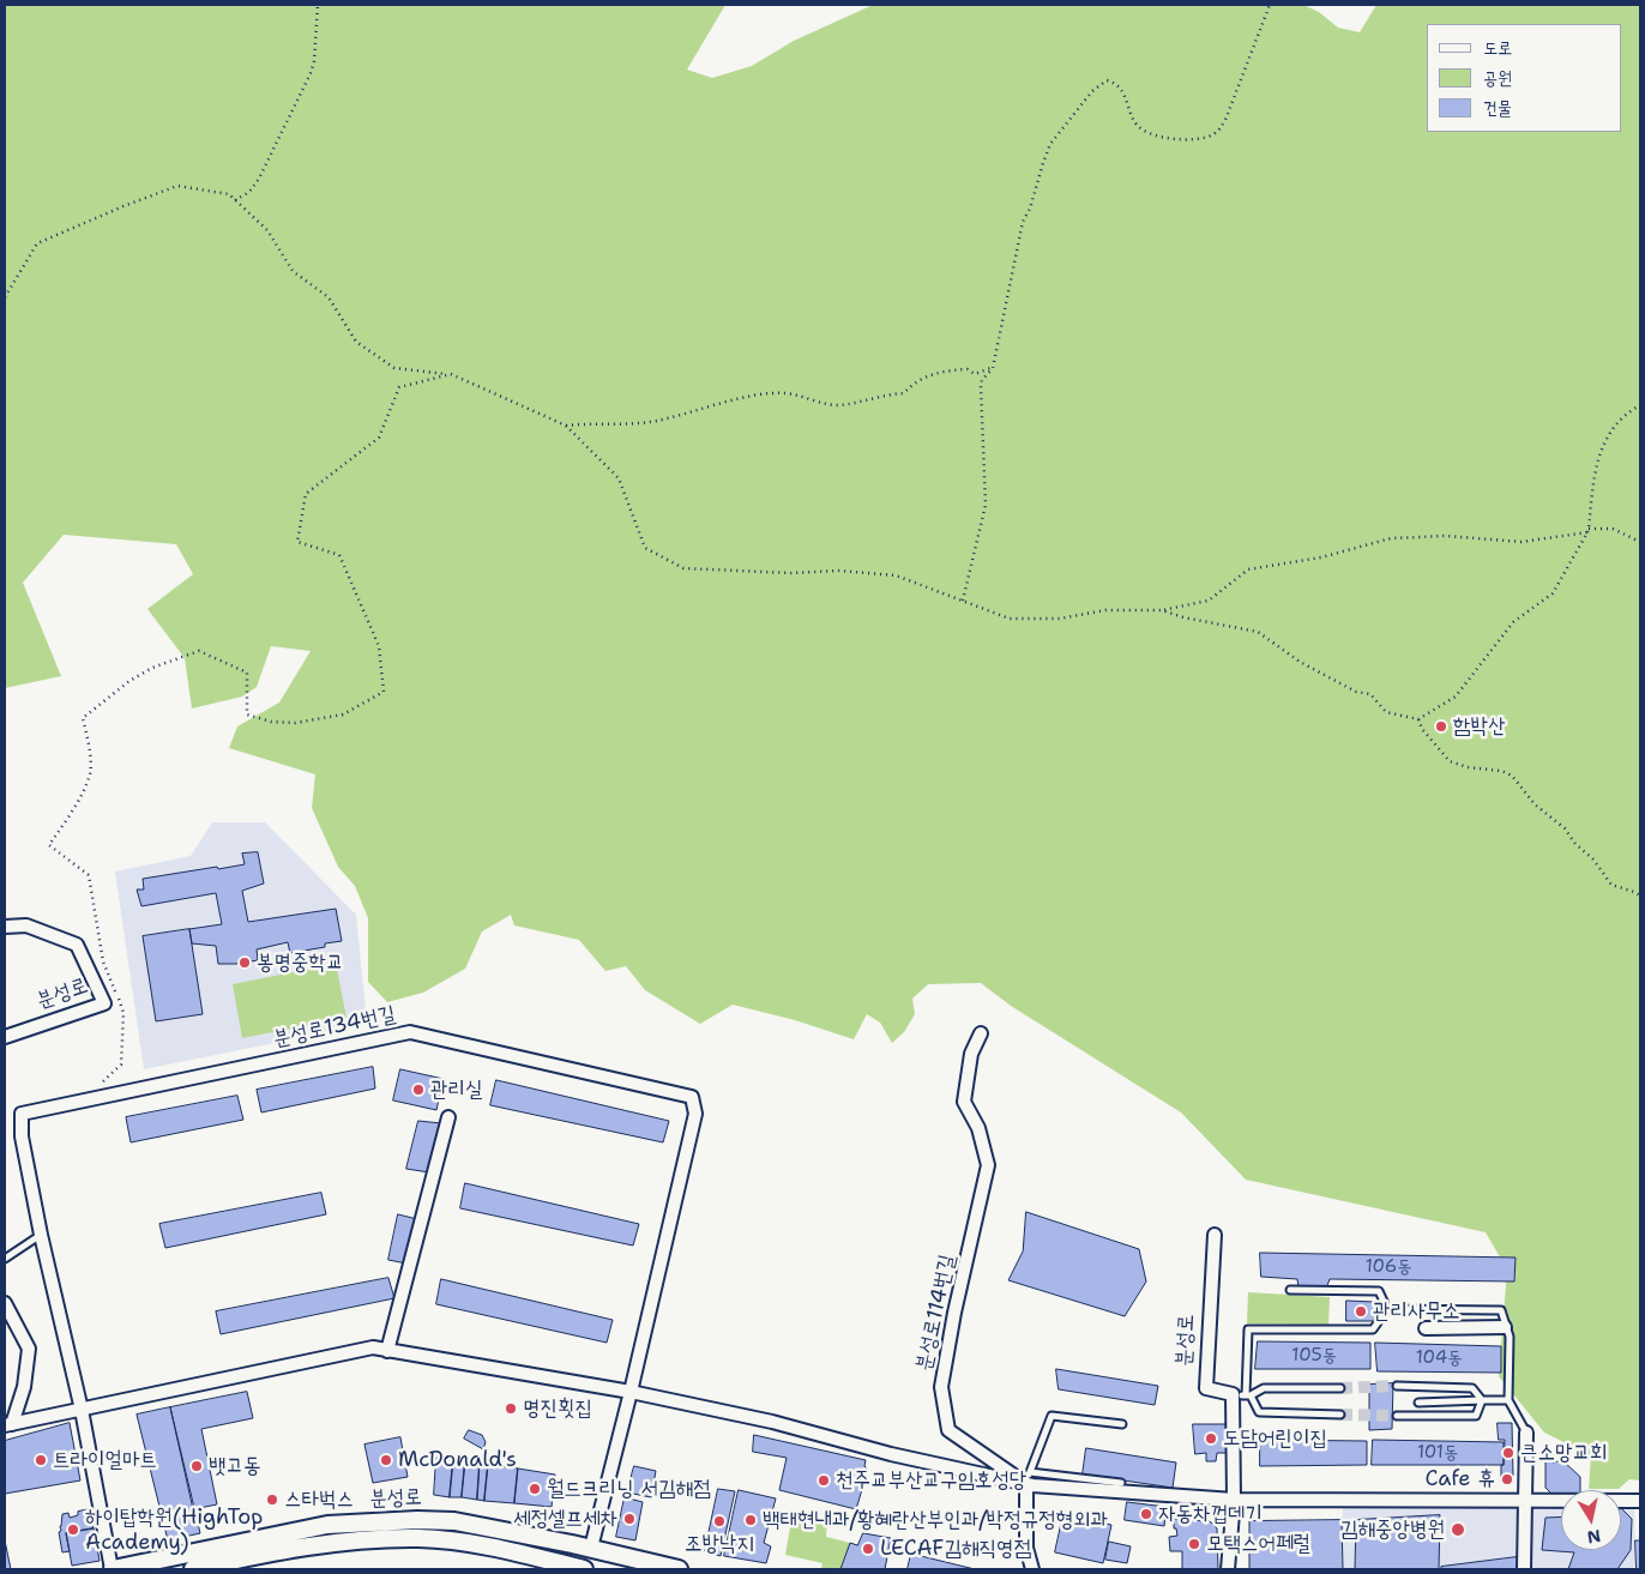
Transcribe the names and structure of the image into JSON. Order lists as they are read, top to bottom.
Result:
{
  "streets": {
    "main road": ["분성로"],
    "street": ["분성로134번길", "분성로114번길"]
  },
  "crossings": [
    ["분성로", "분성로134번길"]
  ],
  "places": [
    "함박산",
    "봉명중학교",
    "관리실",
    "관리사무소",
    "명진횟집",
    "도담어린이집",
    "큰소망교회",
    "트라이얼마트",
    "McDonald's",
    "뱃고동",
    "Cafe 휴",
    "천주교부산교구임호성당",
    "월드크리닝 서김해점",
    "스타벅스",
    "자동차껍데기",
    "세정셀프세차",
    "백태현내과/황혜란산부인과/박정규정형외과",
    "조방낙지",
    "하이탑학원(HighTop Academy)",
    "김해중앙병원",
    "모택스어페럴",
    "LECAF김해직영점"
  ],
  "house_numbers": [
    "106동",
    "105동",
    "104동",
    "101동"
  ],
  "legend": ["도로", "공원", "건물"],
  "north": "bottom"
}
